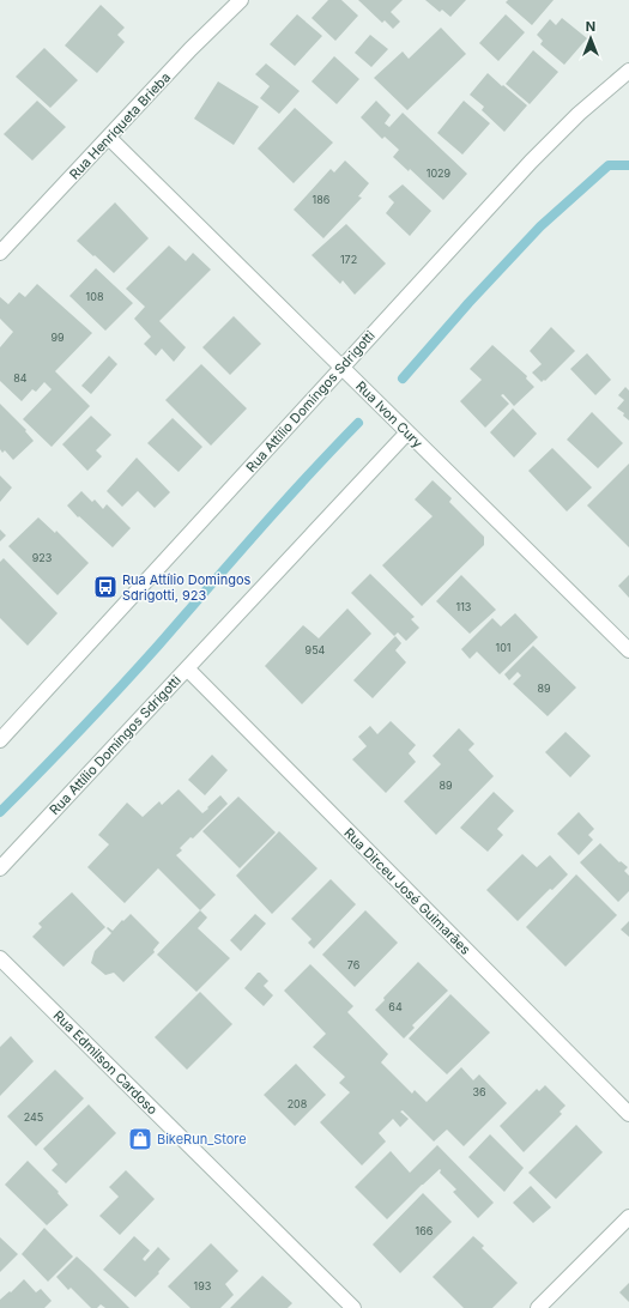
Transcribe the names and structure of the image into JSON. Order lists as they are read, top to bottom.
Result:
{
  "streets": {
    "street": [
      "Rua Henriqueta Brieba",
      "Rua Attílio Domingos Sdrigotti",
      "Rua Ivon Cury",
      "Rua Dirceu José Guimarães",
      "Rua Edmilson Cardoso"
    ]
  },
  "crossings": [
    ["Rua Henriqueta Brieba", "Rua Ivon Cury"],
    ["Rua Attílio Domingos Sdrigotti", "Rua Ivon Cury"],
    ["Rua Attílio Domingos Sdrigotti", "Rua Dirceu José Guimarães"]
  ],
  "places": {
    "bus stop": ["Rua Attílio Domingos Sdrigotti, 923"],
    "shop": ["BikeRun_Store"]
  },
  "house_numbers": [
    "1029",
    "186",
    "172",
    "108",
    "99",
    "84",
    "923",
    "113",
    "101",
    "954",
    "89",
    "89",
    "76",
    "64",
    "36",
    "208",
    "245",
    "166",
    "193"
  ],
  "north": "top"
}
